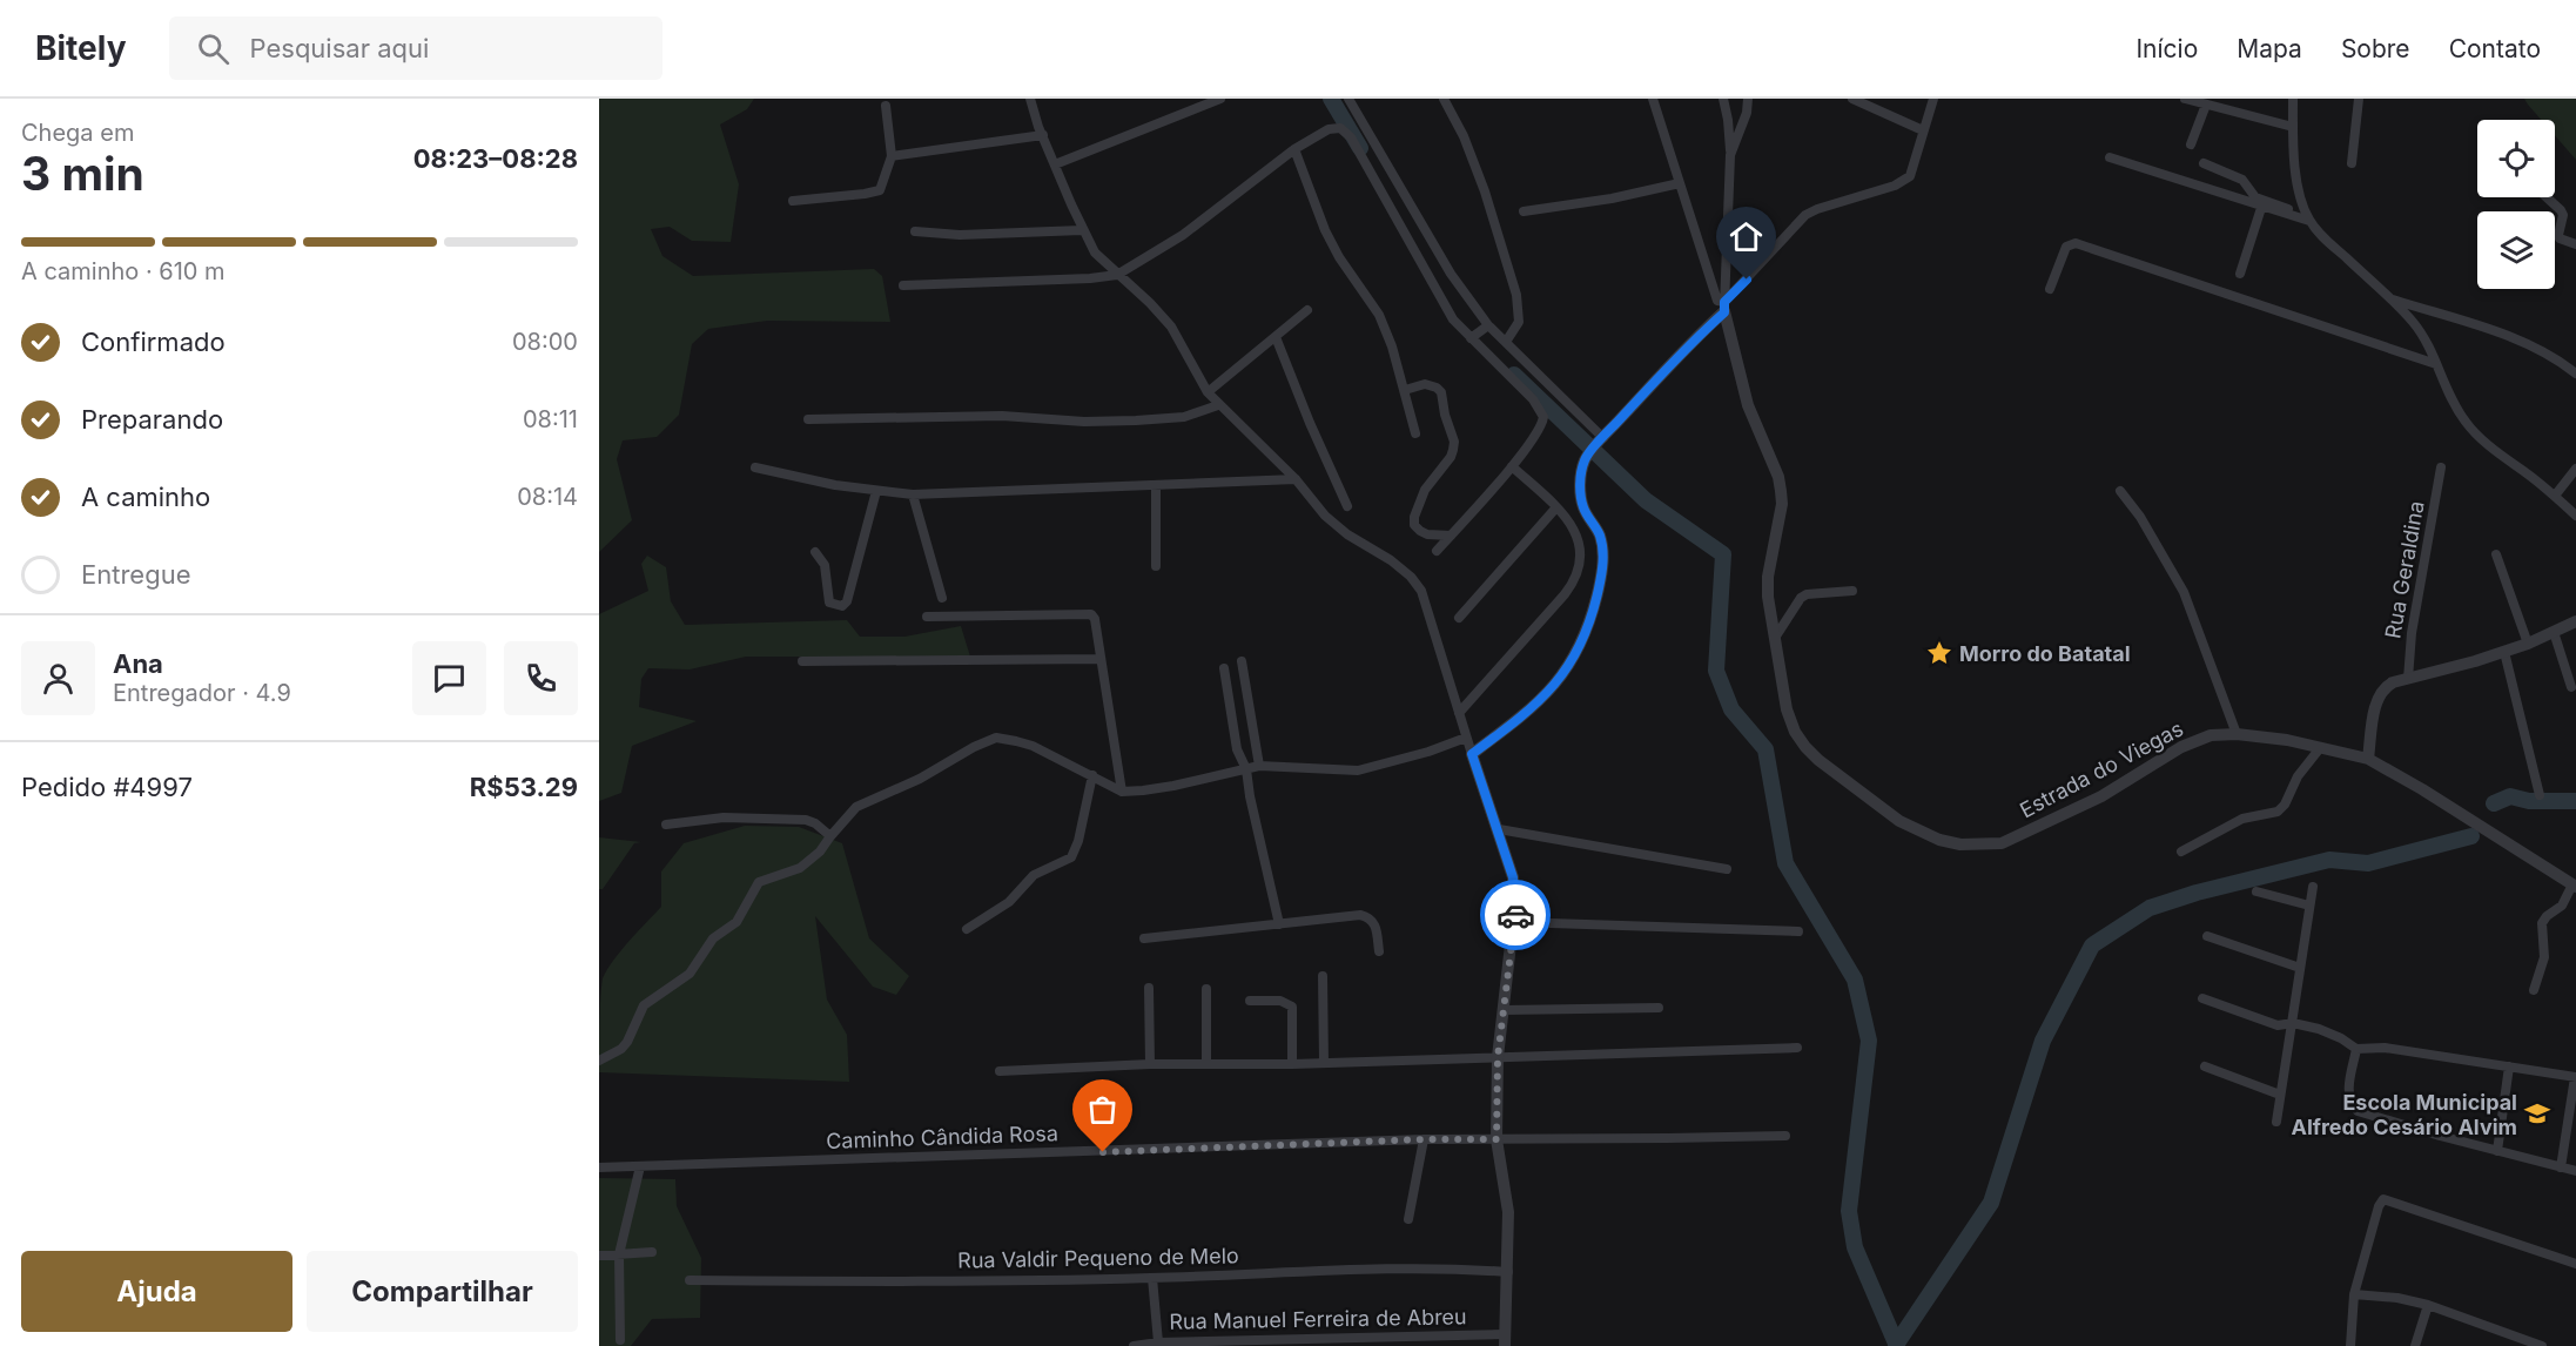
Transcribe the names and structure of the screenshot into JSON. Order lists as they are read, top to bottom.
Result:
{
  "streets": {
    "street": [
      "Rua Geraldina",
      "Estrada do Viegas",
      "Caminho Cândida Rosa",
      "Rua Valdir Pequeno de Melo",
      "Rua Manuel Ferreira de Abreu"
    ]
  },
  "places": {
    "place": ["Morro do Batatal"],
    "school or university": ["Escola Municipal Alfredo Cesário Alvim"]
  },
  "page": {
    "header": "Bitely",
    "search": "Pesquisar aqui",
    "nav": [
      "Início",
      "Mapa",
      "Sobre",
      "Contato"
    ],
    "heading": ["3 min", "Chega em", "08:23–08:28"],
    "panel": [
      "Ana",
      "Entregador · 4.9",
      "Pedido #4997",
      "R$53.29"
    ],
    "bar": "A caminho · 610 m",
    "list": [
      ["Confirmado", "08:00"],
      ["Preparando", "08:11"],
      ["A caminho", "08:14"],
      "Entregue"
    ],
    "buttons": ["Ajuda", "Compartilhar"]
  }
}
